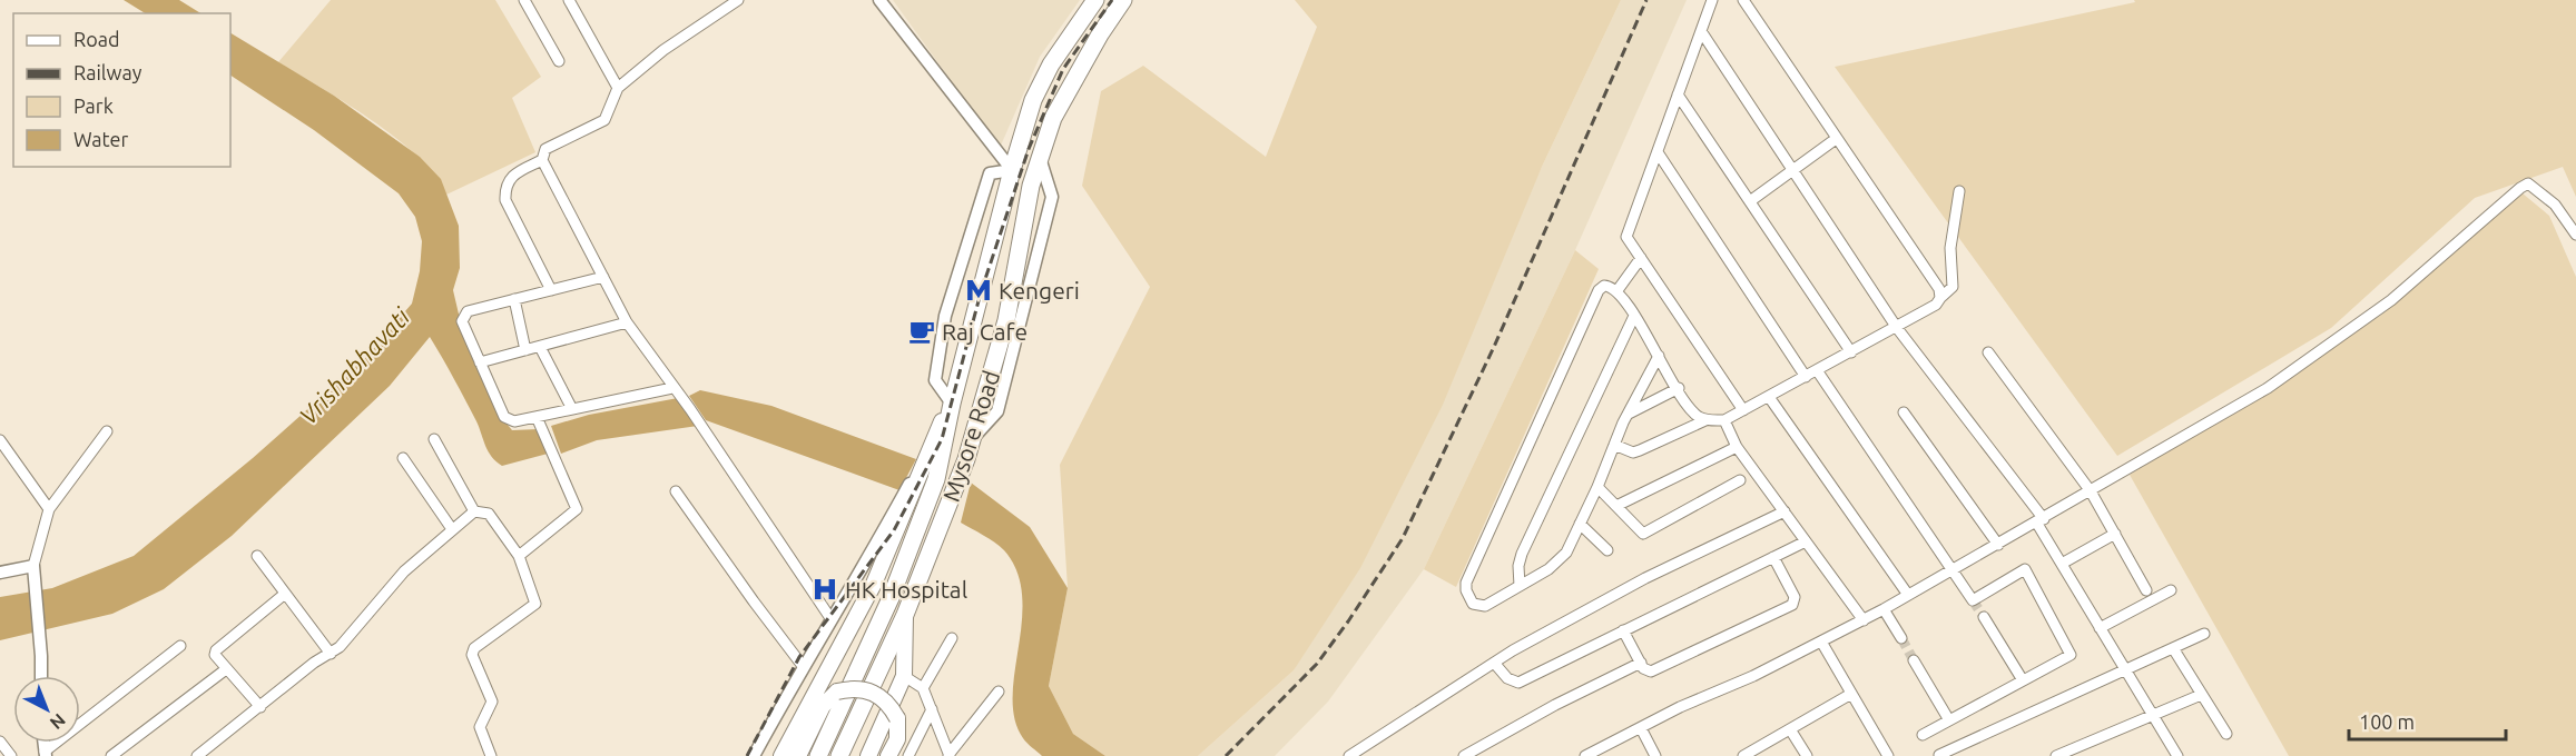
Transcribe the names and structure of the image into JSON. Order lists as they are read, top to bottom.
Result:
{
  "streets": {
    "highway": ["Mysore Road"]
  },
  "water": ["Vrishabhavati"],
  "places": {
    "metro station": ["Kengeri"],
    "cafe": ["Raj Cafe"],
    "hospital": ["HK Hospital"]
  },
  "legend": [
    "Road",
    "Railway",
    "Park",
    "Water"
  ],
  "scale_bar": "100 m",
  "north": "bottom right"
}
